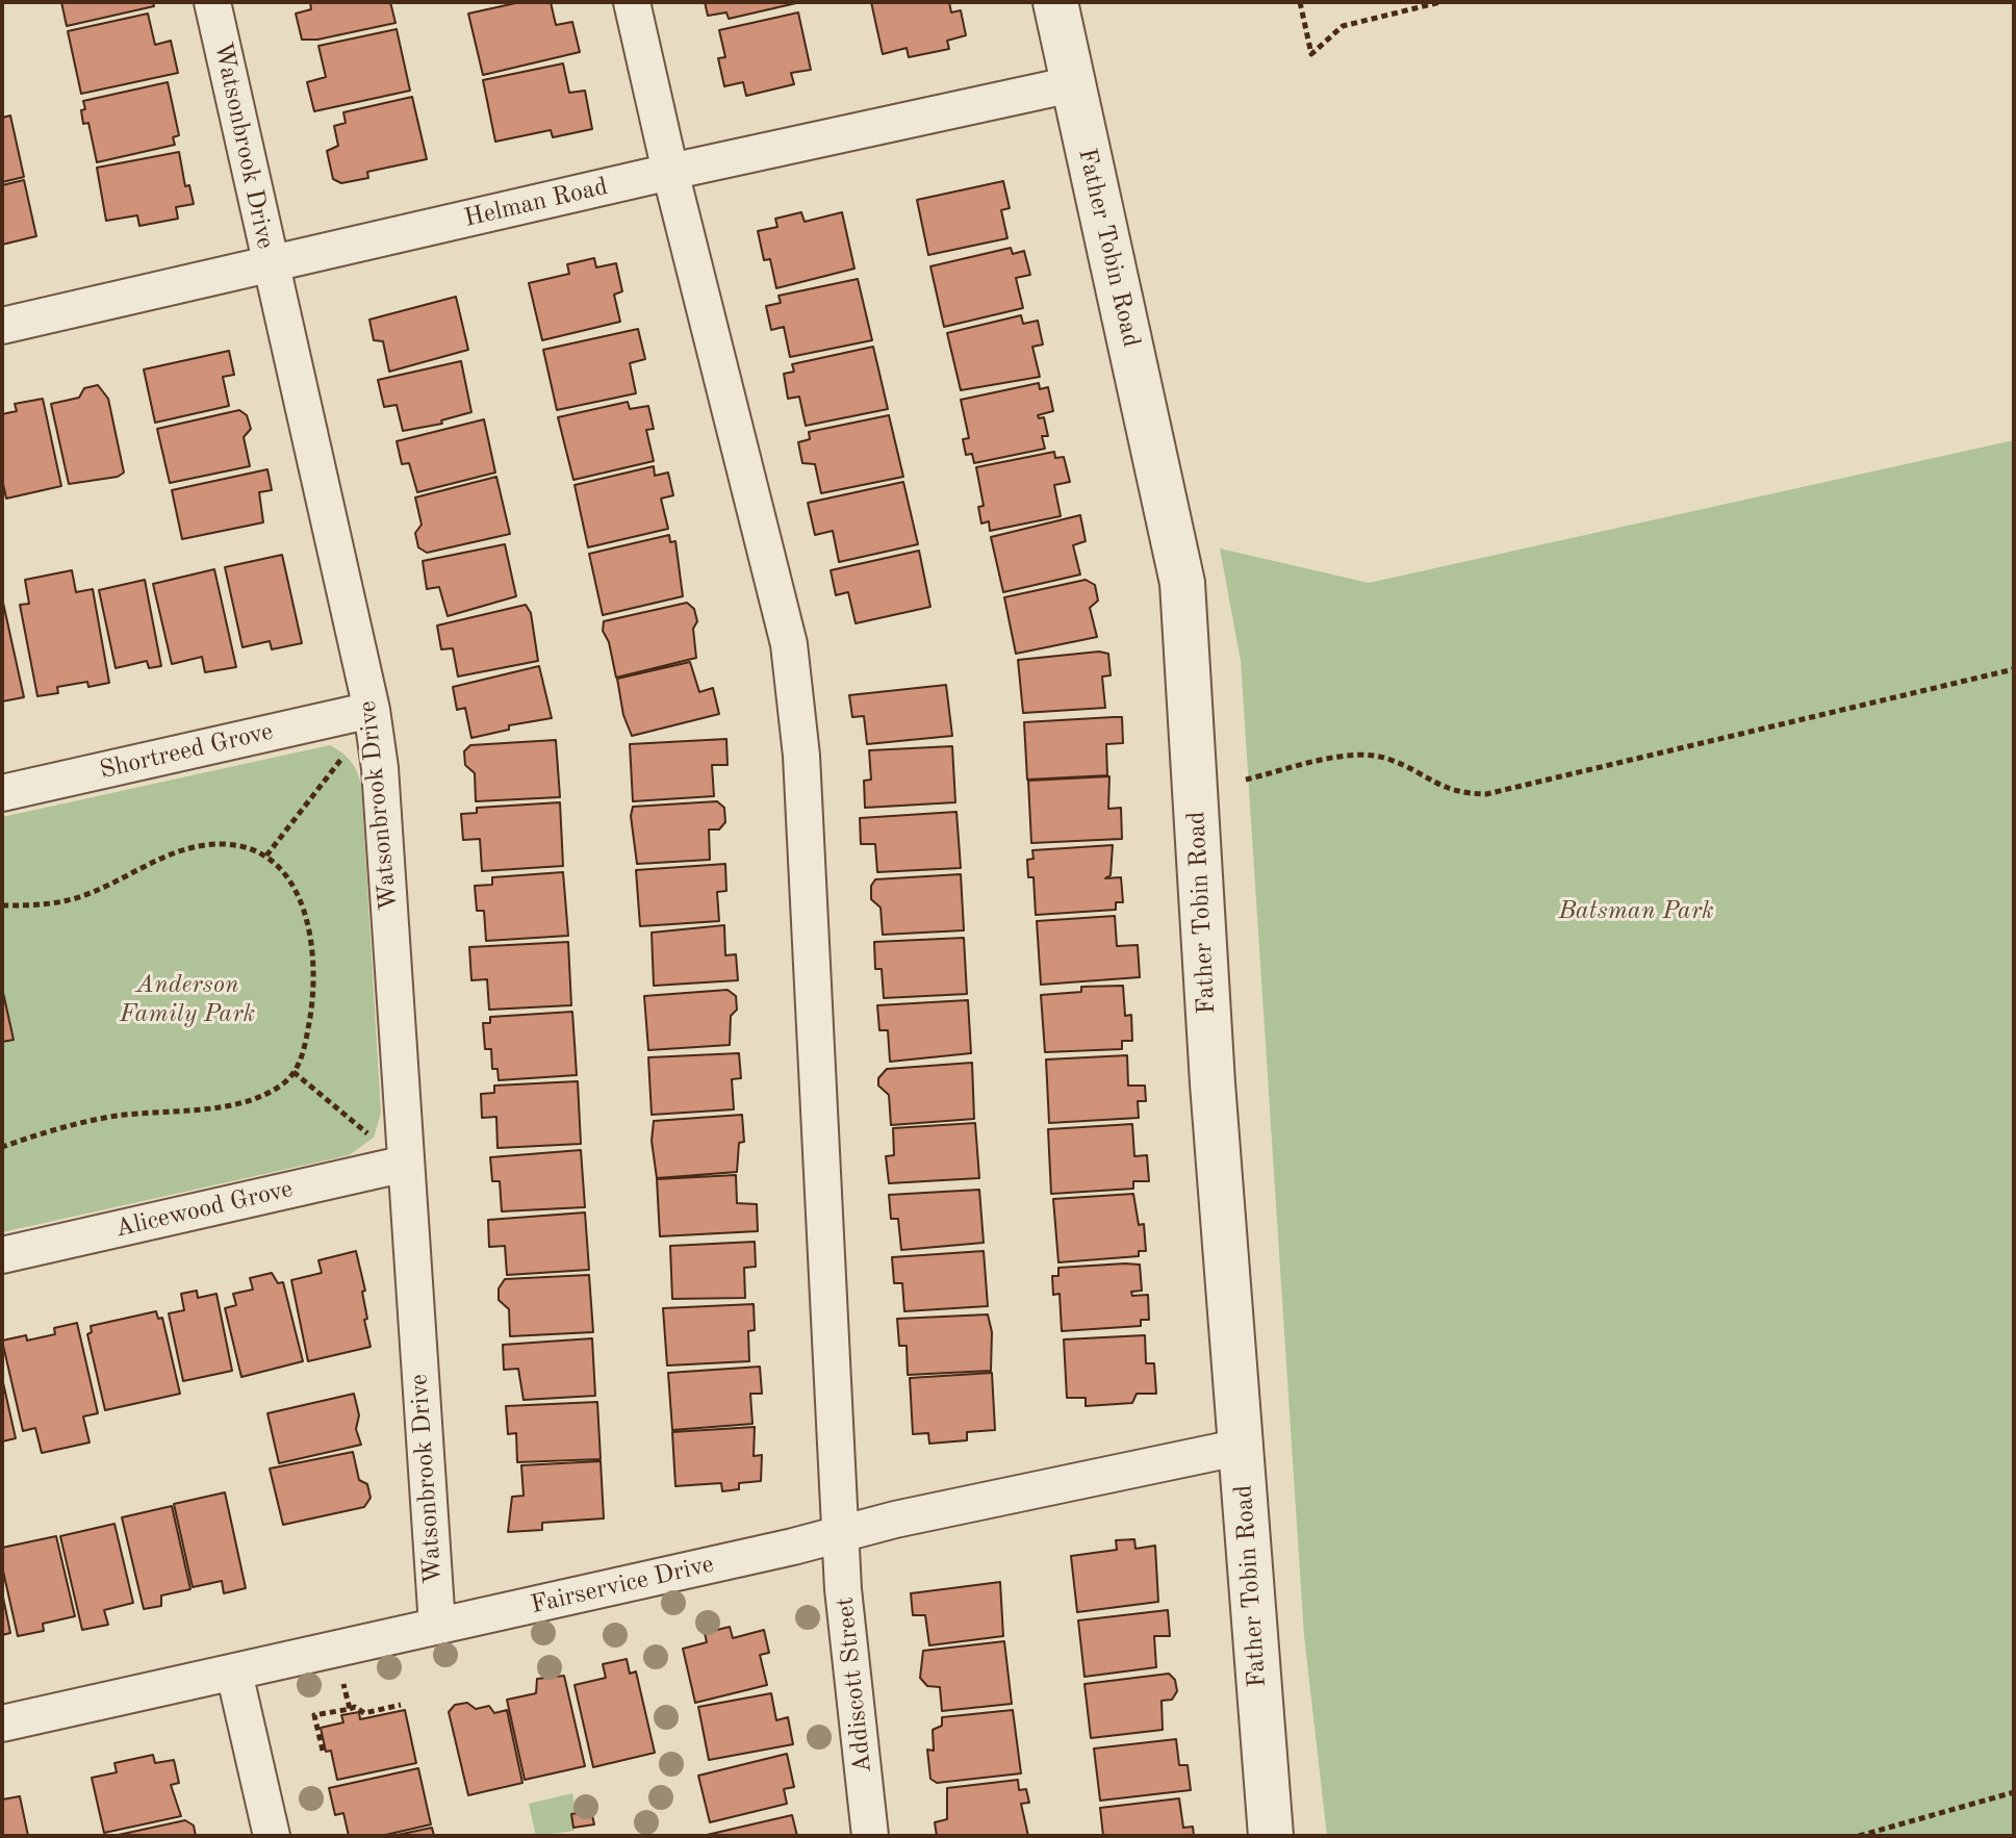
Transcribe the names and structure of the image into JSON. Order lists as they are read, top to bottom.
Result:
{
  "streets": {
    "street": [
      "Watsonbrook Drive",
      "Helman Road",
      "Father Tobin Road",
      "Shortreed Grove",
      "Alicewood Grove",
      "Fairservice Drive",
      "Addiscott Street"
    ]
  },
  "crossings": [
    ["Watsonbrook Drive", "Helman Road"],
    ["Watsonbrook Drive", "Shortreed Grove"],
    ["Watsonbrook Drive", "Alicewood Grove"],
    ["Watsonbrook Drive", "Fairservice Drive"],
    ["Helman Road", "Father Tobin Road"],
    ["Father Tobin Road", "Fairservice Drive"],
    ["Fairservice Drive", "Addiscott Street"]
  ],
  "parks": ["Batsman Park", "Anderson Family Park"]
}
